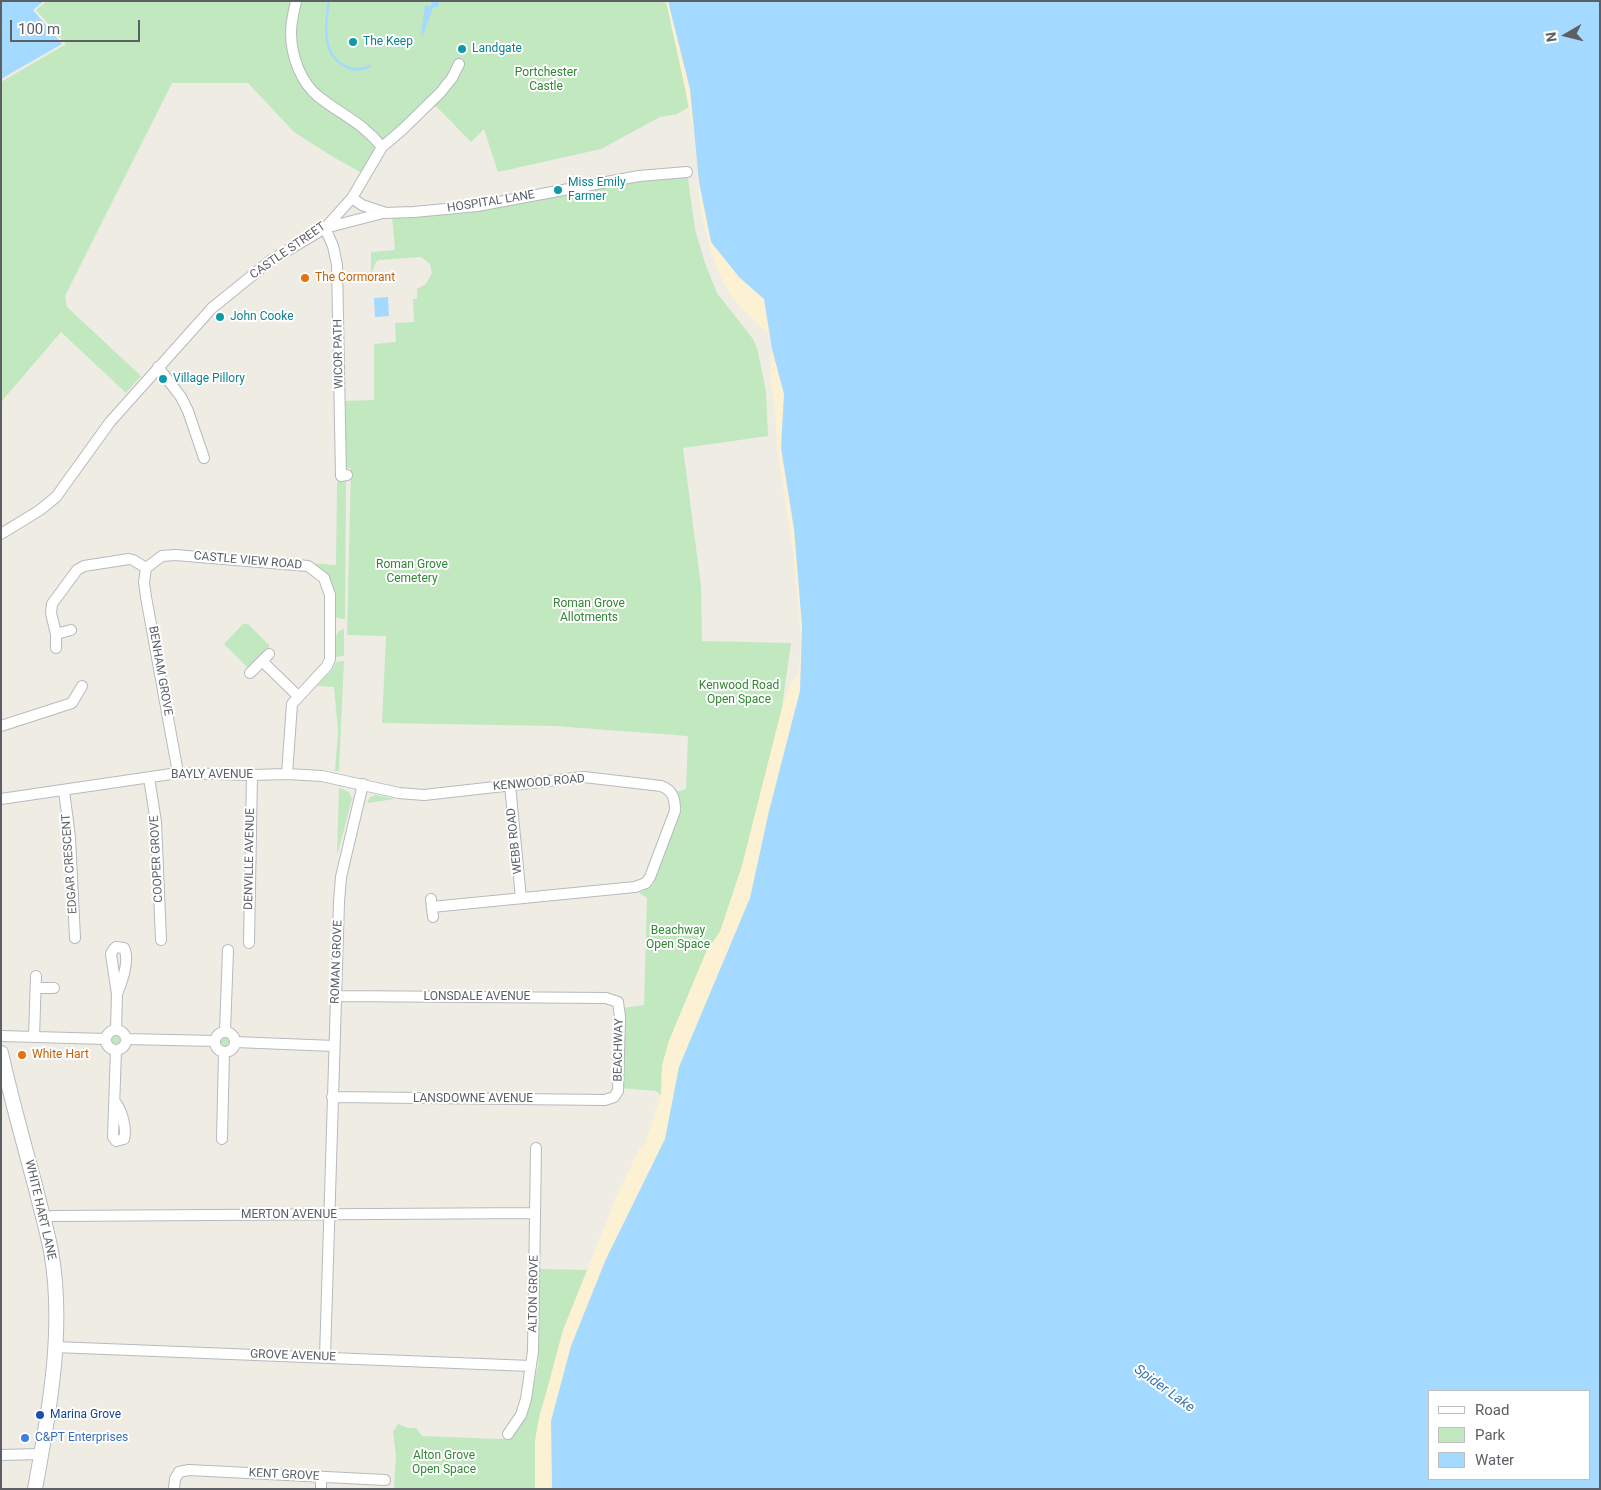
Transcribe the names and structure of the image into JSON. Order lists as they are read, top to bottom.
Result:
{
  "streets": {
    "street": [
      "HOSPITAL LANE",
      "CASTLE STREET",
      "WICOR PATH",
      "CASTLE VIEW ROAD",
      "BENHAM GROVE",
      "BAYLY AVENUE",
      "KENWOOD ROAD",
      "WEBB ROAD",
      "COOPER GROVE",
      "DENVILLE AVENUE",
      "EDGAR CRESCENT",
      "ROMAN GROVE",
      "LONSDALE AVENUE",
      "BEACHWAY",
      "LANSDOWNE AVENUE",
      "WHITE HART LANE",
      "MERTON AVENUE",
      "ALTON GROVE",
      "GROVE AVENUE",
      "KENT GROVE"
    ]
  },
  "crossings": [
    ["HOSPITAL LANE", "CASTLE STREET"],
    ["HOSPITAL LANE", "WICOR PATH"],
    ["CASTLE STREET", "WICOR PATH"],
    ["CASTLE VIEW ROAD", "BENHAM GROVE"],
    ["CASTLE VIEW ROAD", "BAYLY AVENUE"],
    ["BENHAM GROVE", "BAYLY AVENUE"],
    ["BAYLY AVENUE", "KENWOOD ROAD"],
    ["BAYLY AVENUE", "COOPER GROVE"],
    ["BAYLY AVENUE", "DENVILLE AVENUE"],
    ["BAYLY AVENUE", "EDGAR CRESCENT"],
    ["BAYLY AVENUE", "ROMAN GROVE"],
    ["KENWOOD ROAD", "WEBB ROAD"],
    ["KENWOOD ROAD", "ROMAN GROVE"],
    ["ROMAN GROVE", "LONSDALE AVENUE"],
    ["ROMAN GROVE", "LANSDOWNE AVENUE"],
    ["ROMAN GROVE", "MERTON AVENUE"],
    ["ROMAN GROVE", "GROVE AVENUE"],
    ["LONSDALE AVENUE", "BEACHWAY"],
    ["BEACHWAY", "LANSDOWNE AVENUE"],
    ["WHITE HART LANE", "MERTON AVENUE"],
    ["WHITE HART LANE", "GROVE AVENUE"],
    ["MERTON AVENUE", "ALTON GROVE"],
    ["ALTON GROVE", "GROVE AVENUE"]
  ],
  "water": ["Spider Lake"],
  "parks": [
    "Portchester Castle",
    "Roman Grove Cemetery",
    "Roman Grove Allotments",
    "Kenwood Road Open Space",
    "Beachway Open Space",
    "Alton Grove Open Space"
  ],
  "places": [
    "The Keep",
    "Landgate",
    "Miss Emily Farmer",
    "The Cormorant",
    "John Cooke",
    "Village Pillory",
    "White Hart",
    "Marina Grove",
    "C&PT Enterprises"
  ],
  "legend": ["Road", "Park", "Water"],
  "scale_bar": "100 m",
  "north": "left"
}
